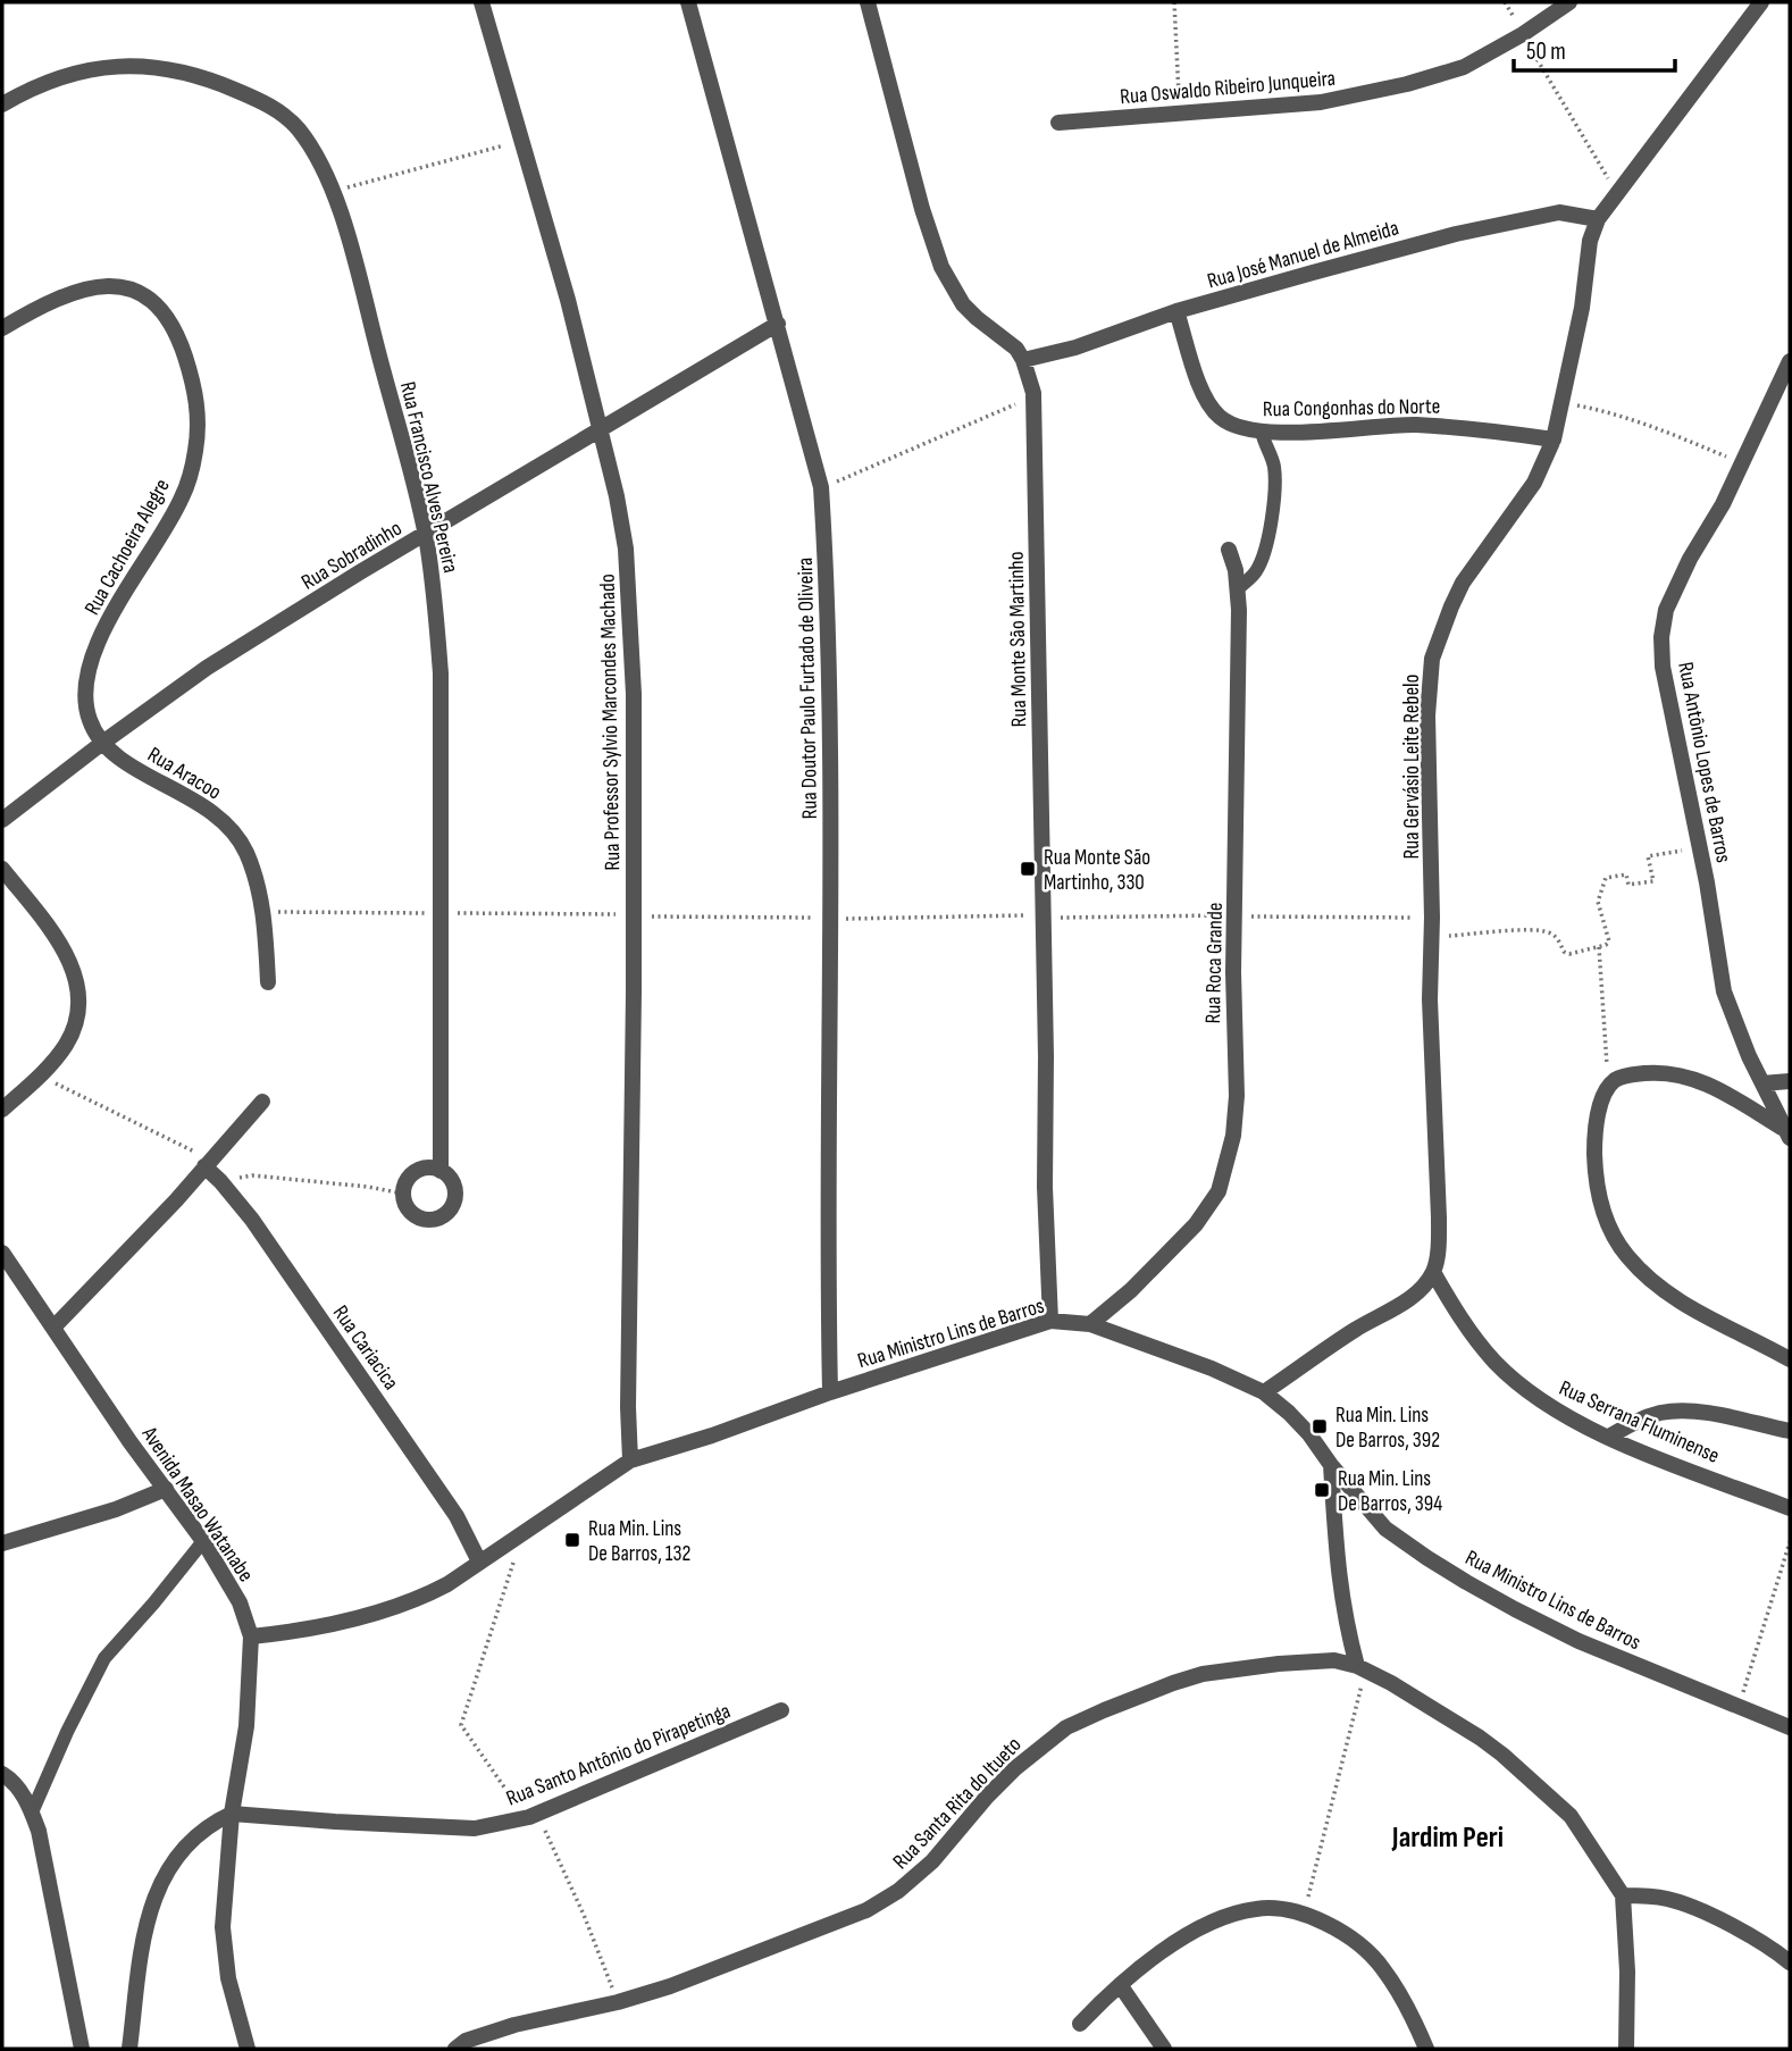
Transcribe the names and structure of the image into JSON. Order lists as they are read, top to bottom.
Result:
{
  "streets": {
    "street": [
      "Rua Oswaldo Ribeiro Junqueira",
      "Rua José Manuel de Almeida",
      "Rua Congonhas do Norte",
      "Rua Francisco Alves Pereira",
      "Rua Cachoeira Alegre",
      "Rua Sobradinho",
      "Rua Monte São Martinho",
      "Rua Doutor Paulo Furtado de Oliveira",
      "Rua Professor Sylvio Marcondes Machado",
      "Rua Antônio Lopes de Barros",
      "Rua Gervásio Leite Rebelo",
      "Rua Aracoo",
      "Rua Roca Grande",
      "Rua Ministro Lins de Barros",
      "Rua Cariacica",
      "Rua Serrana Fluminense",
      "Avenida Masao Watanabe",
      "Rua Santo Antônio do Pirapetinga",
      "Rua Santa Rita do Itueto"
    ]
  },
  "crossings": [
    ["Rua José Manuel de Almeida", "Rua Congonhas do Norte"],
    ["Rua José Manuel de Almeida", "Rua Monte São Martinho"],
    ["Rua José Manuel de Almeida", "Rua Gervásio Leite Rebelo"],
    ["Rua Congonhas do Norte", "Rua Gervásio Leite Rebelo"],
    ["Rua Francisco Alves Pereira", "Rua Sobradinho"],
    ["Rua Cachoeira Alegre", "Rua Sobradinho"],
    ["Rua Cachoeira Alegre", "Rua Aracoo"],
    ["Rua Sobradinho", "Rua Doutor Paulo Furtado de Oliveira"],
    ["Rua Sobradinho", "Rua Professor Sylvio Marcondes Machado"],
    ["Rua Sobradinho", "Rua Aracoo"],
    ["Rua Monte São Martinho", "Rua Ministro Lins de Barros"],
    ["Rua Doutor Paulo Furtado de Oliveira", "Rua Ministro Lins de Barros"],
    ["Rua Professor Sylvio Marcondes Machado", "Rua Ministro Lins de Barros"],
    ["Rua Gervásio Leite Rebelo", "Rua Serrana Fluminense"],
    ["Rua Roca Grande", "Rua Ministro Lins de Barros"],
    ["Rua Ministro Lins de Barros", "Rua Cariacica"],
    ["Rua Ministro Lins de Barros", "Avenida Masao Watanabe"],
    ["Avenida Masao Watanabe", "Rua Santo Antônio do Pirapetinga"]
  ],
  "districts": ["Jardim Peri"],
  "places": {
    "transit": [
      "Rua Monte São Martinho, 330",
      "Rua Min. Lins De Barros, 392",
      "Rua Min. Lins De Barros, 394",
      "Rua Min. Lins De Barros, 132"
    ]
  },
  "scale_bar": "50 m"
}
